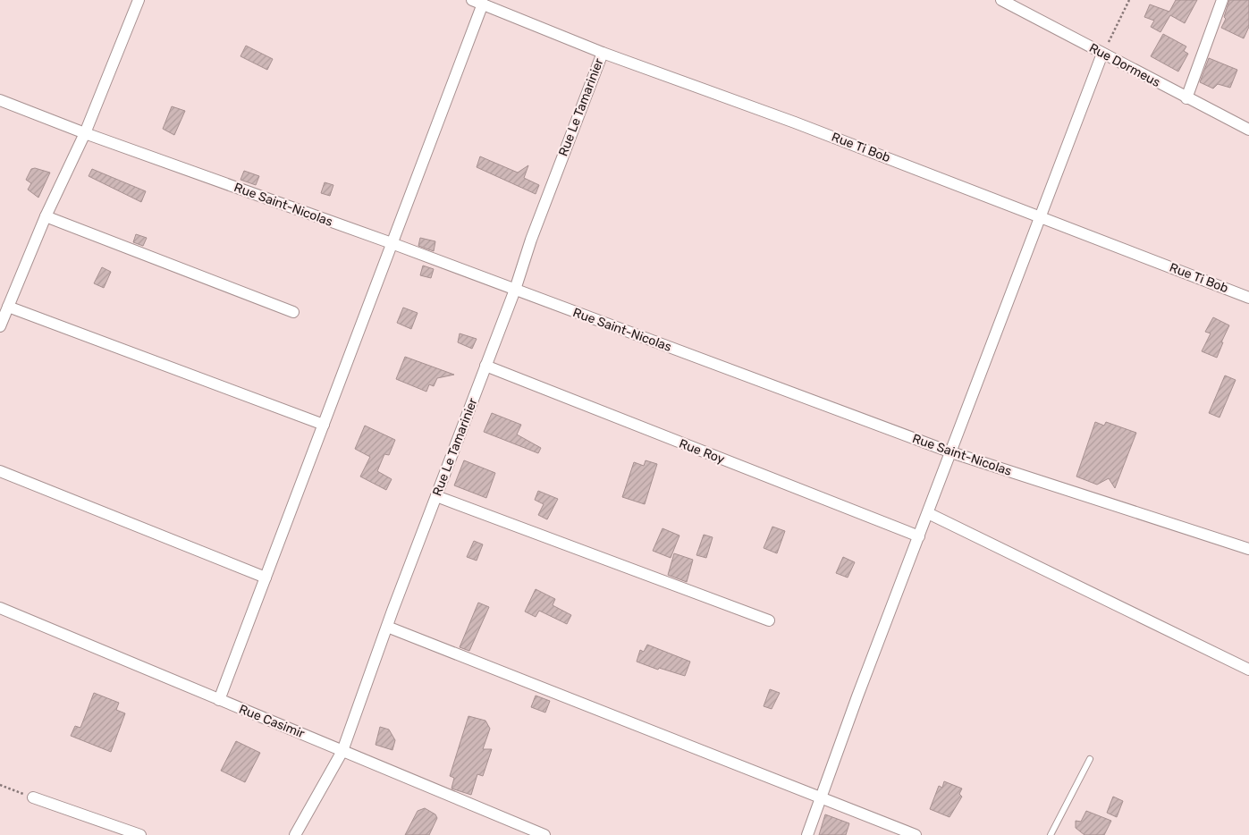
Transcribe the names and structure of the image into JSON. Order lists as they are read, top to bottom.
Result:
{
  "streets": {
    "street": [
      "Rue Dormeus",
      "Rue Le Tamarinier",
      "Rue Ti Bob",
      "Rue Saint-Nicolas",
      "Rue Roy",
      "Rue Casimir"
    ]
  },
  "crossings": [
    ["Rue Le Tamarinier", "Rue Ti Bob"],
    ["Rue Le Tamarinier", "Rue Saint-Nicolas"],
    ["Rue Le Tamarinier", "Rue Roy"],
    ["Rue Le Tamarinier", "Rue Casimir"]
  ]
}
